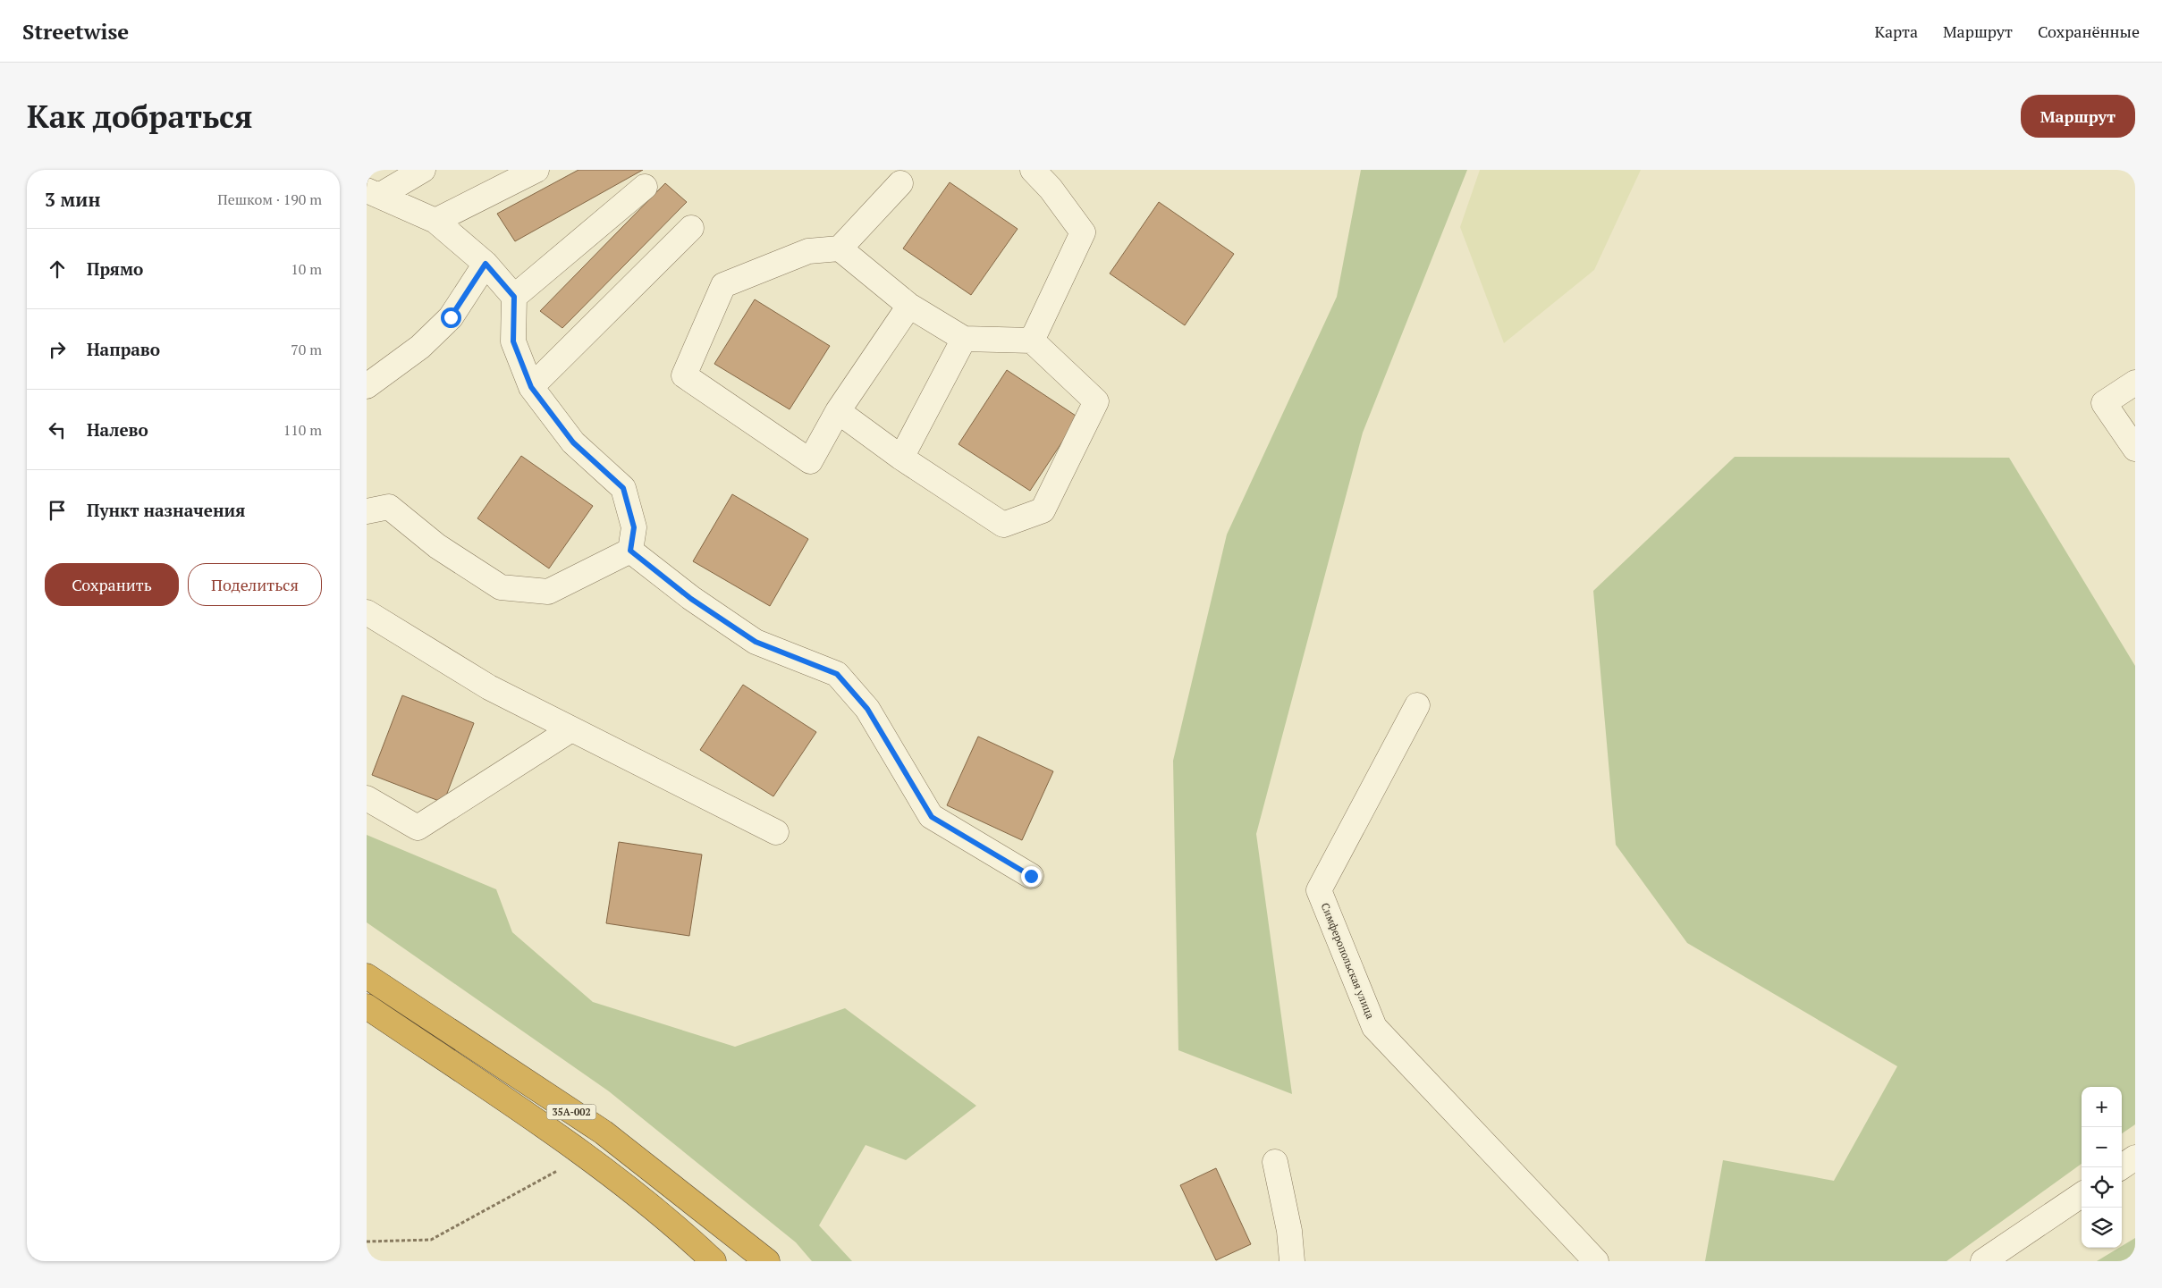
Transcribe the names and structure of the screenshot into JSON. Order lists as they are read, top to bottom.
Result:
{
  "streets": {
    "highway": ["35А-002"],
    "street": ["Симферопольская улица"]
  },
  "page": {
    "header": "Streetwise",
    "nav": ["Карта", "Маршрут", "Сохранённые"],
    "buttons": [
      "Маршрут",
      ["Сохранить", "Поделиться"]
    ],
    "title": "Как добраться",
    "heading": ["3 мин", "Пешком · 190 m"],
    "list": [
      ["Прямо", "10 m"],
      ["Направо", "70 m"],
      ["Налево", "110 m"],
      "Пункт назначения"
    ],
    "map_buttons": ["+", "−"]
  }
}
